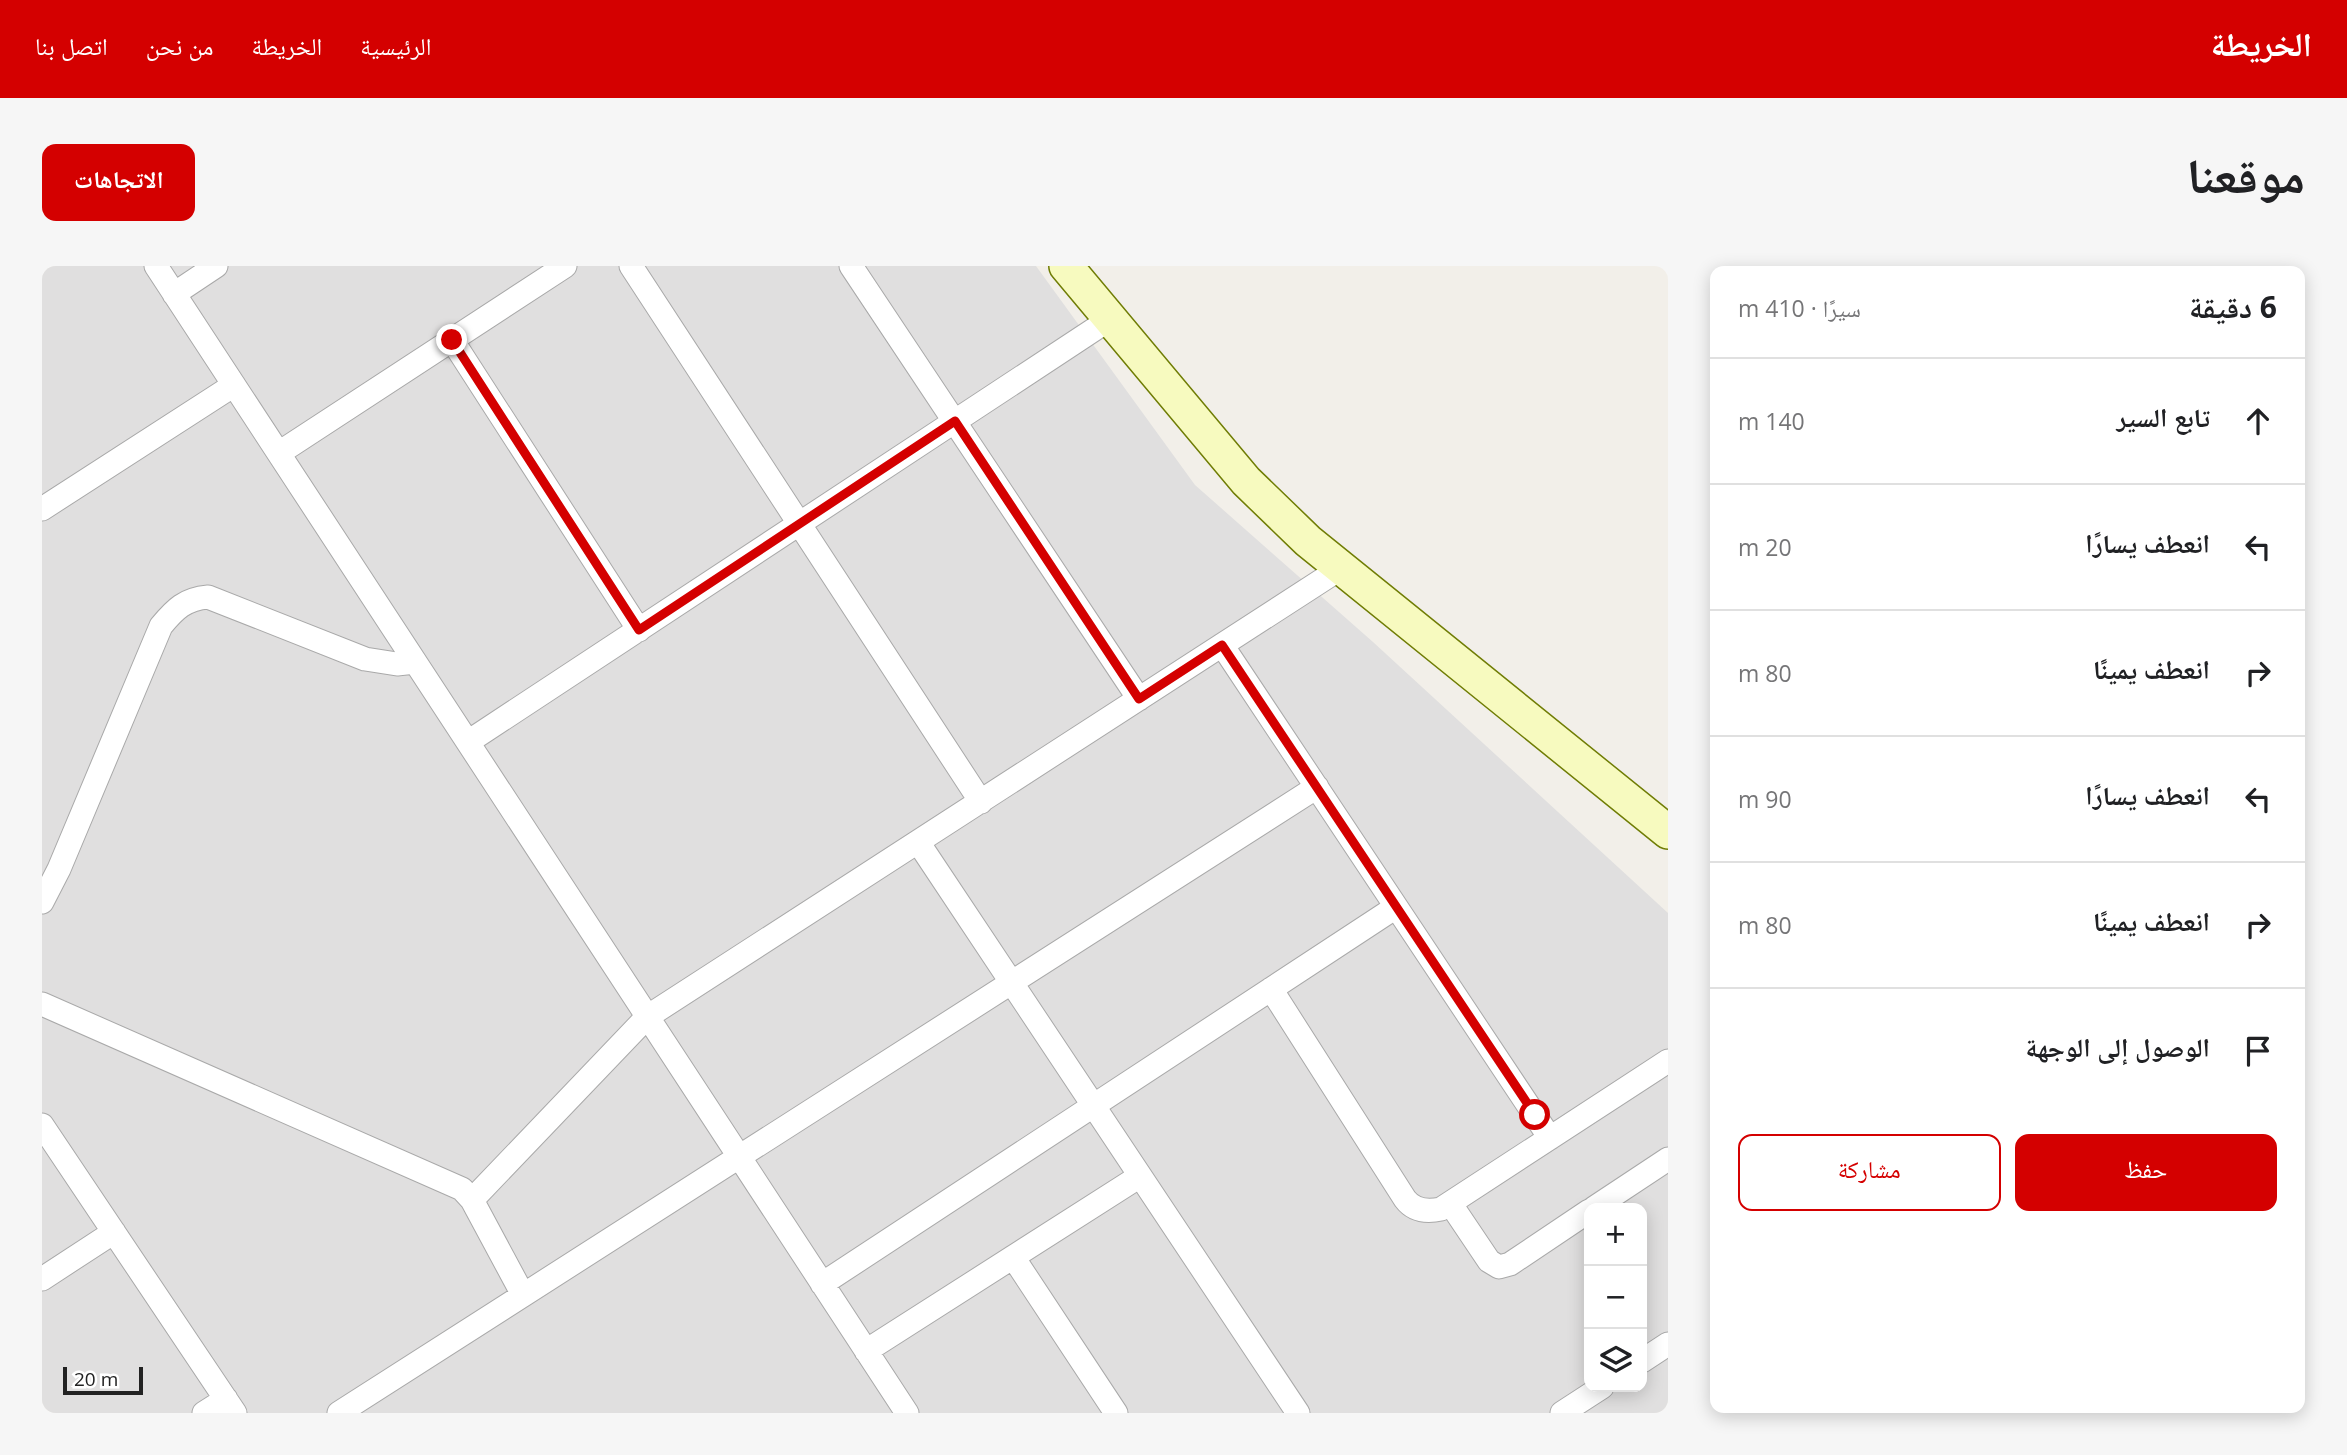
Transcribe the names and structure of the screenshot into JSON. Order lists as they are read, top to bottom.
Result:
{
  "scale_bar": "20 m",
  "page": {
    "header": "الخريطة",
    "nav": [
      "الرئيسية",
      "الخريطة",
      "من نحن",
      "اتصل بنا"
    ],
    "title": "موقعنا",
    "buttons": [
      "الاتجاهات",
      ["حفظ", "مشاركة"]
    ],
    "heading": ["6 دقيقة", "سيرًا · 410 m"],
    "list": [
      ["تابع السير", "140 m"],
      ["انعطف يسارًا", "20 m"],
      ["انعطف يمينًا", "80 m"],
      ["انعطف يسارًا", "90 m"],
      ["انعطف يمينًا", "80 m"],
      "الوصول إلى الوجهة"
    ],
    "map_buttons": ["+", "−"],
    "scale": "20 m"
  }
}
